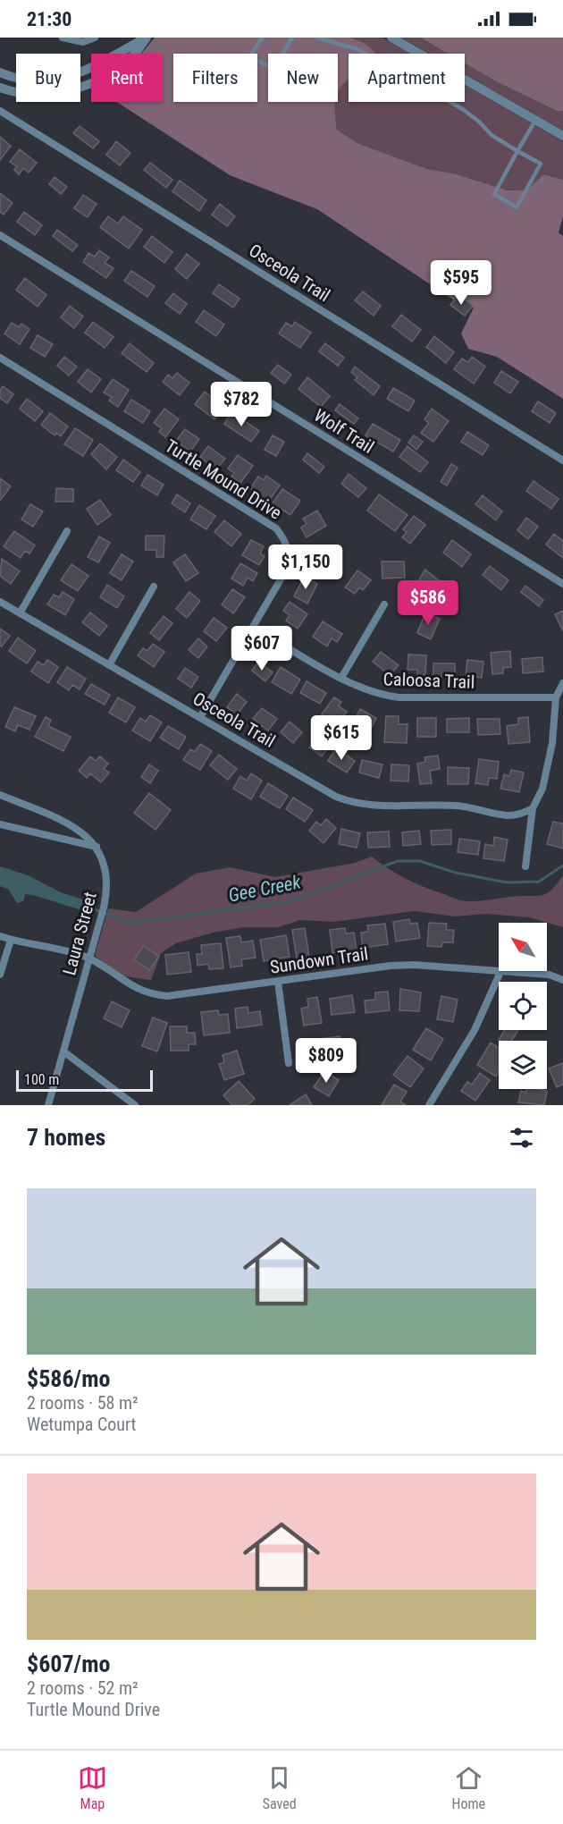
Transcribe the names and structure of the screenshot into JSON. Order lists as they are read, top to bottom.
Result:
{
  "streets": {
    "street": [
      "Osceola Trail",
      "Wolf Trail",
      "Turtle Mound Drive",
      "Caloosa Trail",
      "Laura Street",
      "Sundown Trail"
    ]
  },
  "crossings": [
    ["Osceola Trail", "Turtle Mound Drive"],
    ["Turtle Mound Drive", "Caloosa Trail"],
    ["Laura Street", "Sundown Trail"]
  ],
  "water": ["Gee Creek"],
  "scale_bar": "100 m",
  "north": "top left",
  "page": {
    "status": "21:30",
    "chip": [
      "Buy",
      "Rent",
      "Filters",
      "New",
      "Apartment"
    ],
    "price": [
      "$595",
      "$782",
      "$1,150",
      "$586",
      "$607",
      "$615",
      "$809"
    ],
    "scale": "100 m",
    "heading": "7 homes",
    "list": [
      {
        "name": "$586/mo",
        "note": "2 rooms · 58 m² · Wetumpa Court"
      },
      {
        "name": "$607/mo",
        "note": "2 rooms · 52 m² · Turtle Mound Drive"
      }
    ],
    "tabs": ["Map", "Saved", "Home"]
  }
}
